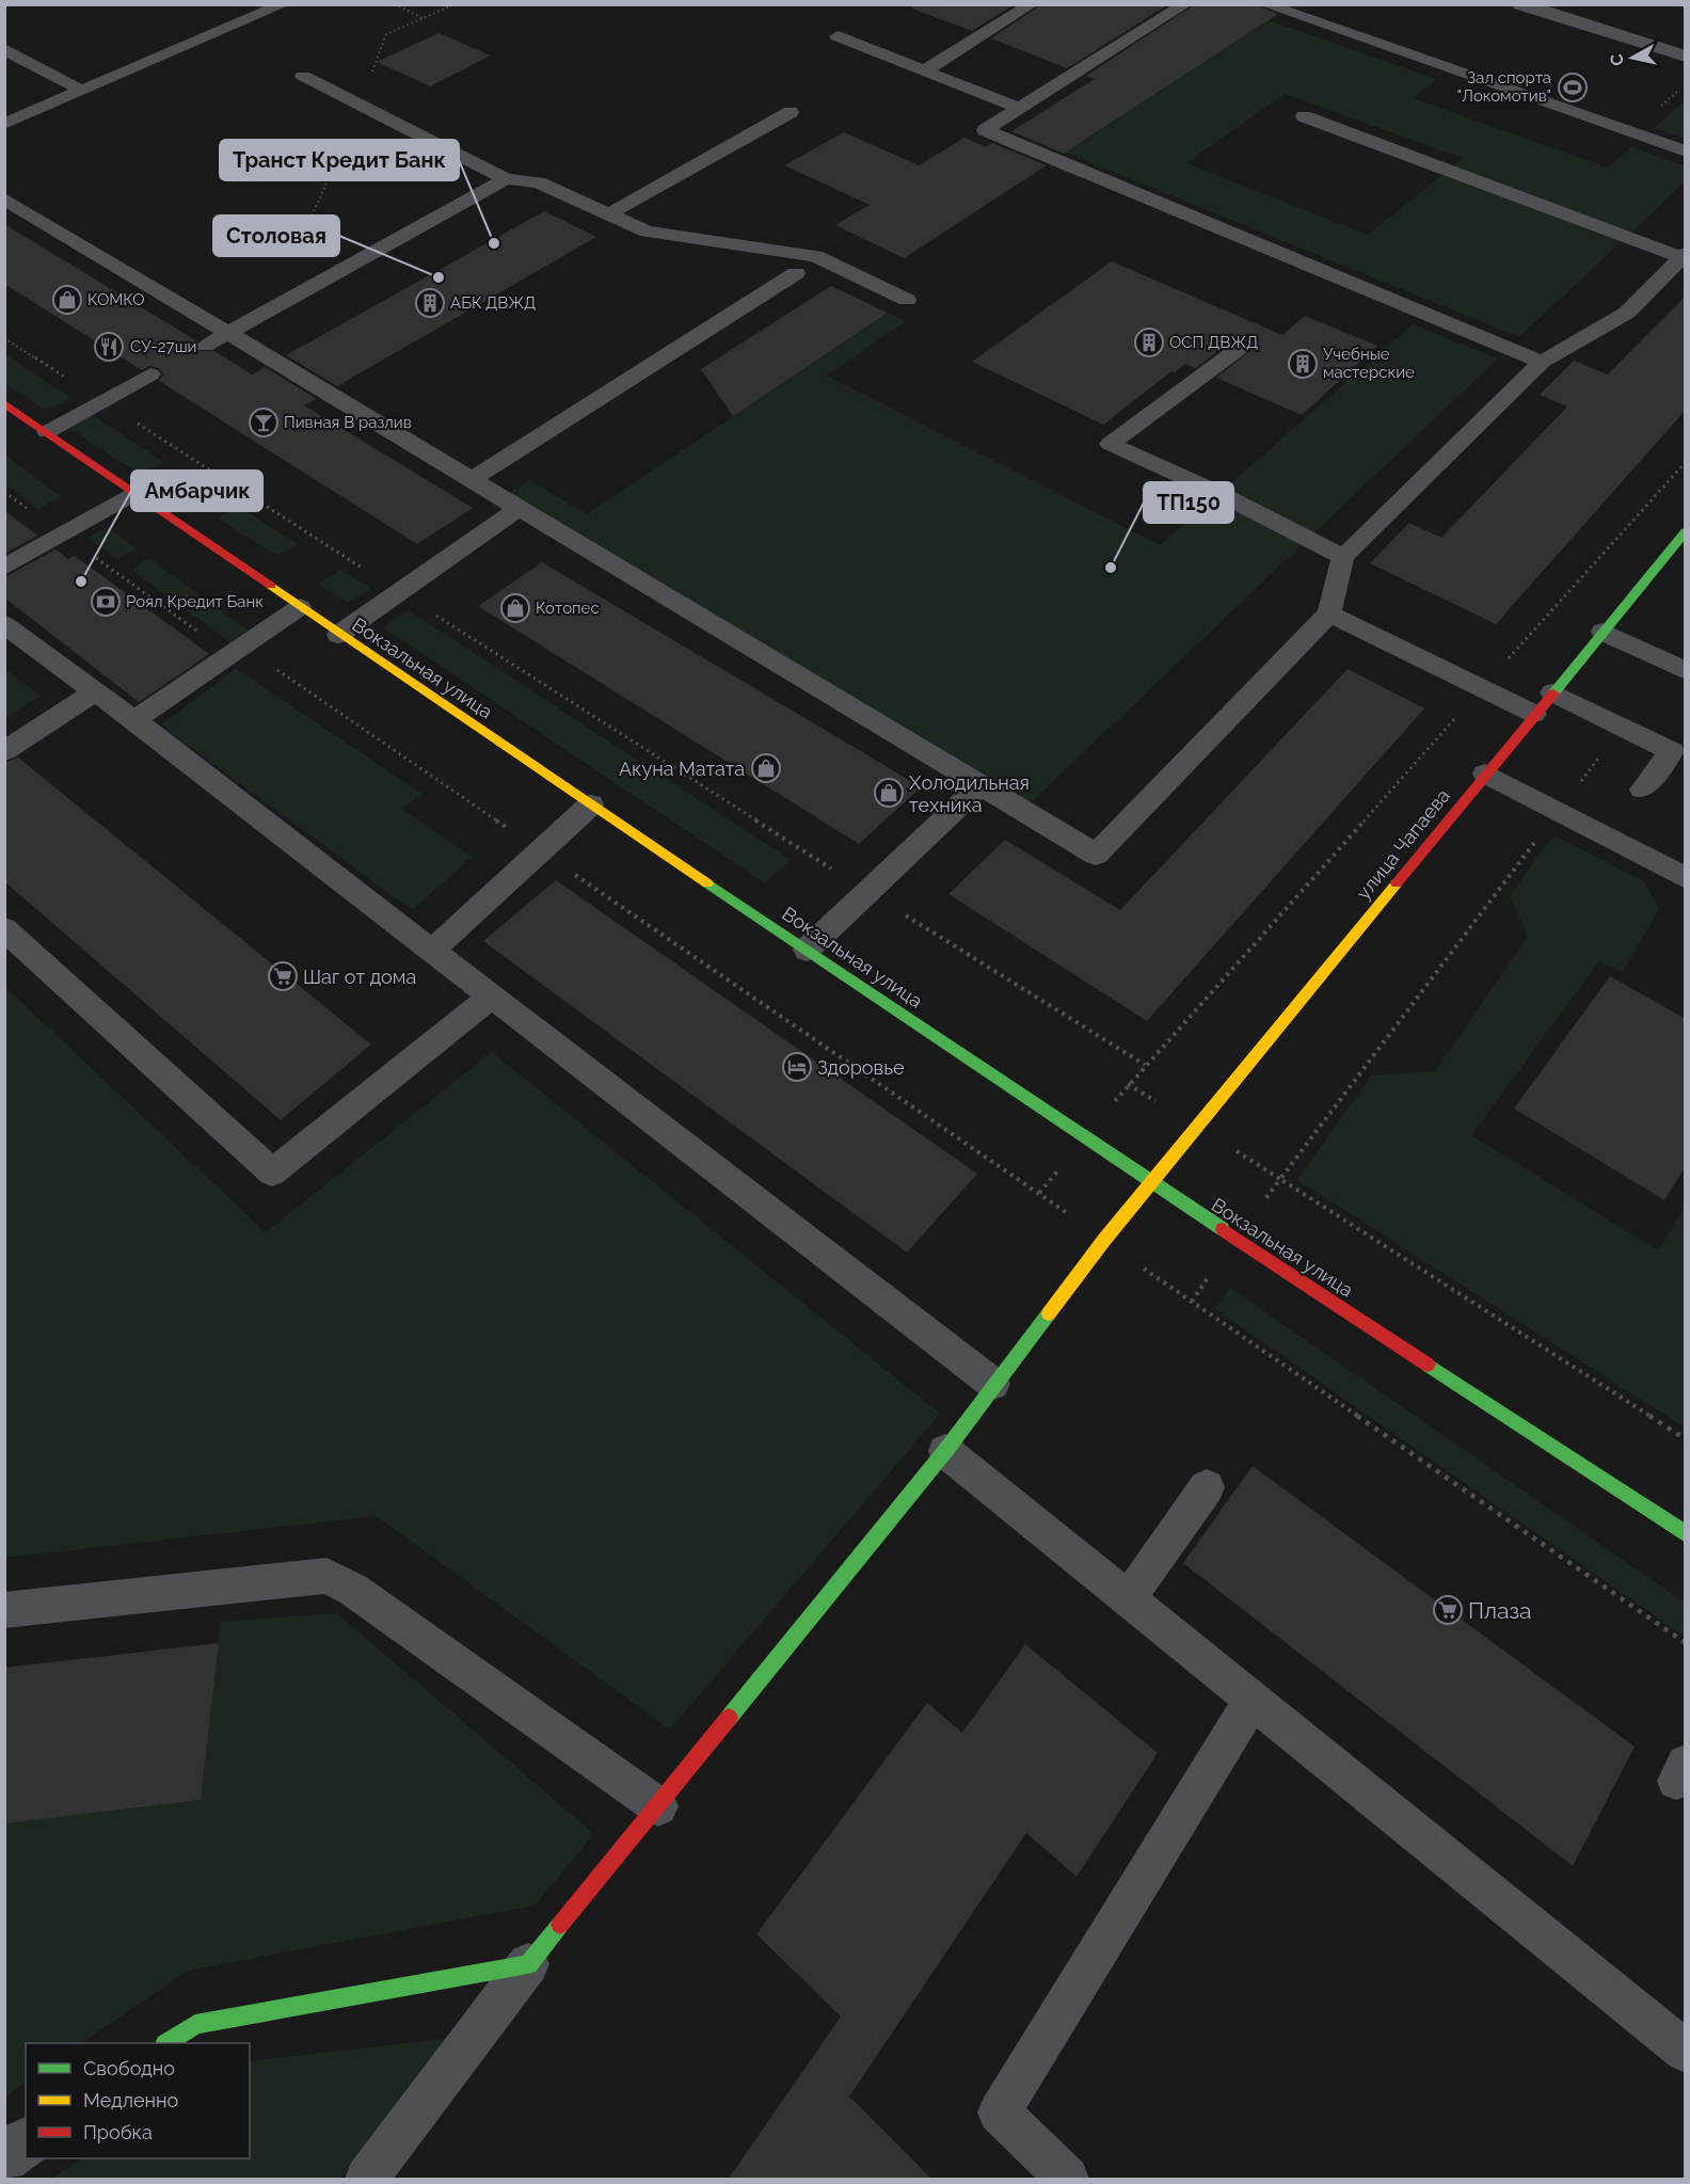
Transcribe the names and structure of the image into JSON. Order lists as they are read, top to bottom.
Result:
{
  "streets": {
    "main road": ["Вокзальная улица", "улица Чапаева"]
  },
  "crossings": [
    ["Вокзальная улица", "улица Чапаева"]
  ],
  "places": {
    "sports": ["Зал спорта \"Локомотив\""],
    "other": [
      "Транст Кредит Банк",
      "Столовая",
      "ТП150",
      "Амбарчик"
    ],
    "shop": [
      "КОМКО",
      "Котопес",
      "Акуна Матата",
      "Холодильная техника"
    ],
    "building": ["АБК ДВЖД", "ОСП ДВЖД", "Учебные мастерские"],
    "restaurant": ["СУ-27ши"],
    "bar": ["Пивная В разлив"],
    "bank": ["Роял Кредит Банк"],
    "supermarket": ["Шаг от дома", "Плаза"],
    "hotel": ["Здоровье"]
  },
  "legend": ["Свободно", "Медленно", "Пробка"],
  "north": "left"
}
